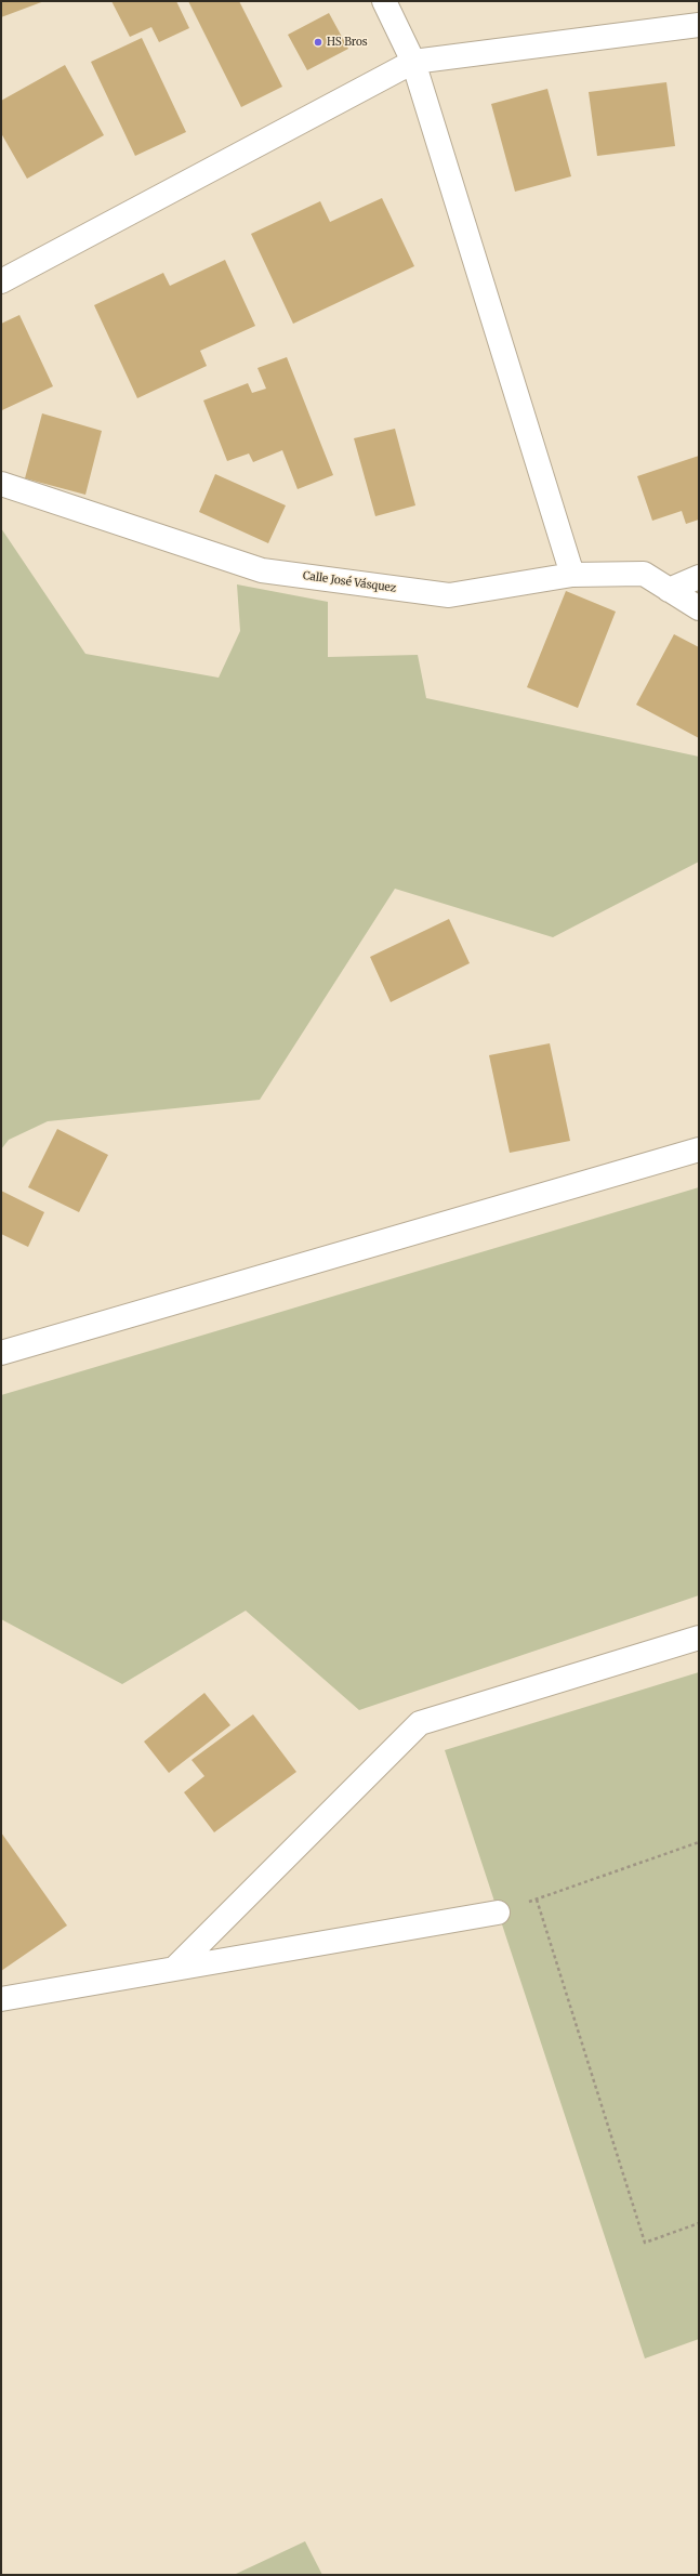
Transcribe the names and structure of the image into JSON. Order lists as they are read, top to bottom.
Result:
{
  "streets": {
    "street": ["Calle José Vásquez"]
  },
  "places": ["HS Bros"]
}
